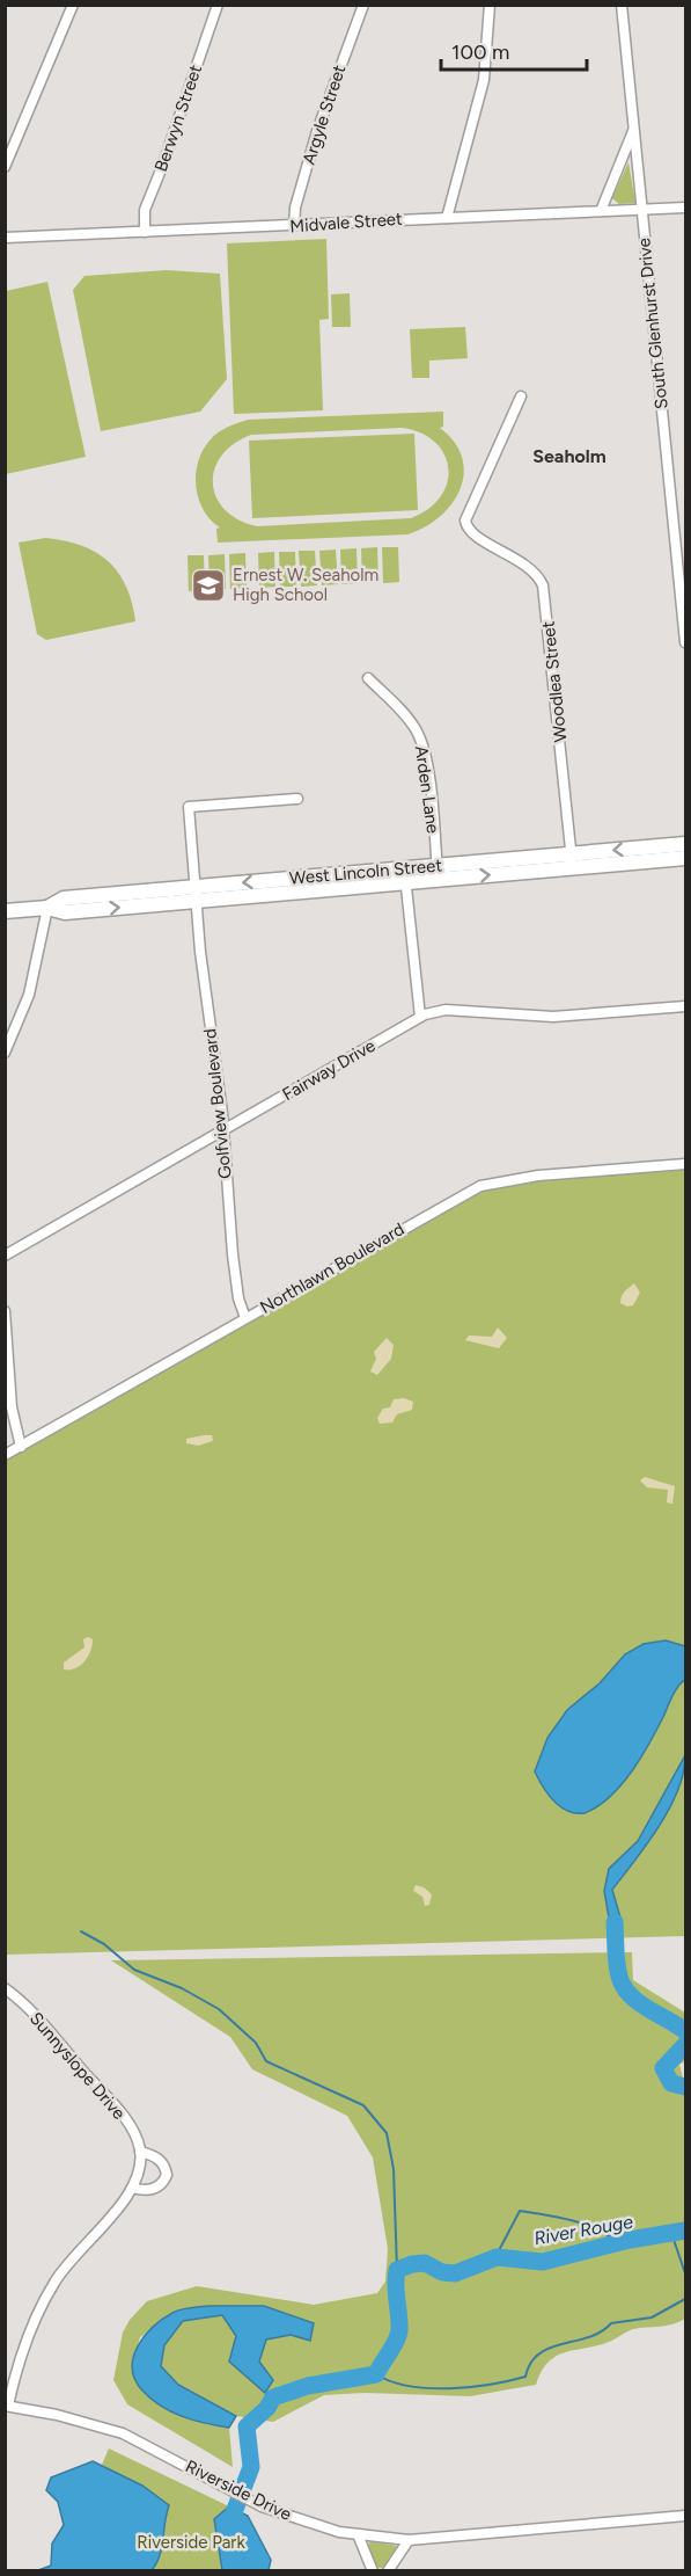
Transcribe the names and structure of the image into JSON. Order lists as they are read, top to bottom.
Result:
{
  "streets": {
    "street": [
      "Argyle Street",
      "Berwyn Street",
      "Midvale Street",
      "South Glenhurst Drive",
      "Woodlea Street",
      "Arden Lane",
      "West Lincoln Street",
      "Fairway Drive",
      "Golfview Boulevard",
      "Northlawn Boulevard",
      "Sunnyslope Drive",
      "Riverside Drive"
    ]
  },
  "crossings": [
    ["Argyle Street", "Midvale Street"],
    ["Berwyn Street", "Midvale Street"],
    ["Midvale Street", "South Glenhurst Drive"],
    ["Woodlea Street", "West Lincoln Street"],
    ["Arden Lane", "West Lincoln Street"],
    ["West Lincoln Street", "Golfview Boulevard"],
    ["Fairway Drive", "Golfview Boulevard"],
    ["Golfview Boulevard", "Northlawn Boulevard"],
    ["Sunnyslope Drive", "Riverside Drive"]
  ],
  "districts": ["Seaholm"],
  "water": ["River Rouge"],
  "parks": ["Riverside Park"],
  "places": {
    "school or university": ["Ernest W. Seaholm High School"]
  },
  "scale_bar": "100 m"
}
